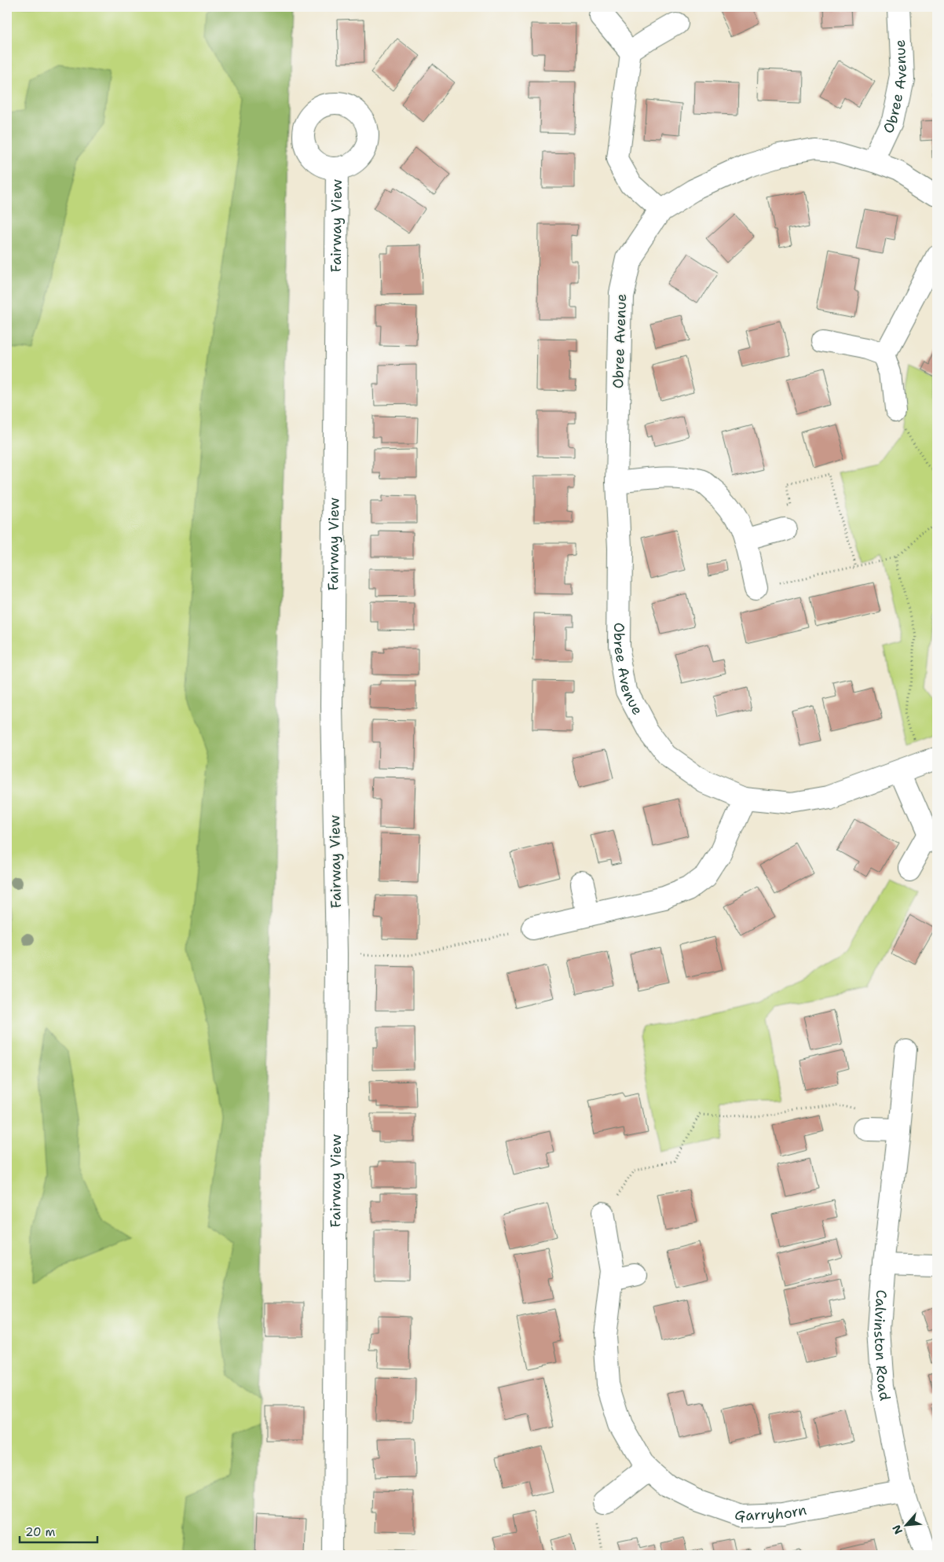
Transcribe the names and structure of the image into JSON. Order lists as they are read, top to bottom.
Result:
{
  "streets": {
    "street": [
      "Obree Avenue",
      "Fairway View",
      "Calvinston Road",
      "Garryhorn"
    ]
  },
  "crossings": [
    ["Calvinston Road", "Garryhorn"]
  ],
  "scale_bar": "20 m",
  "north": "bottom left"
}
